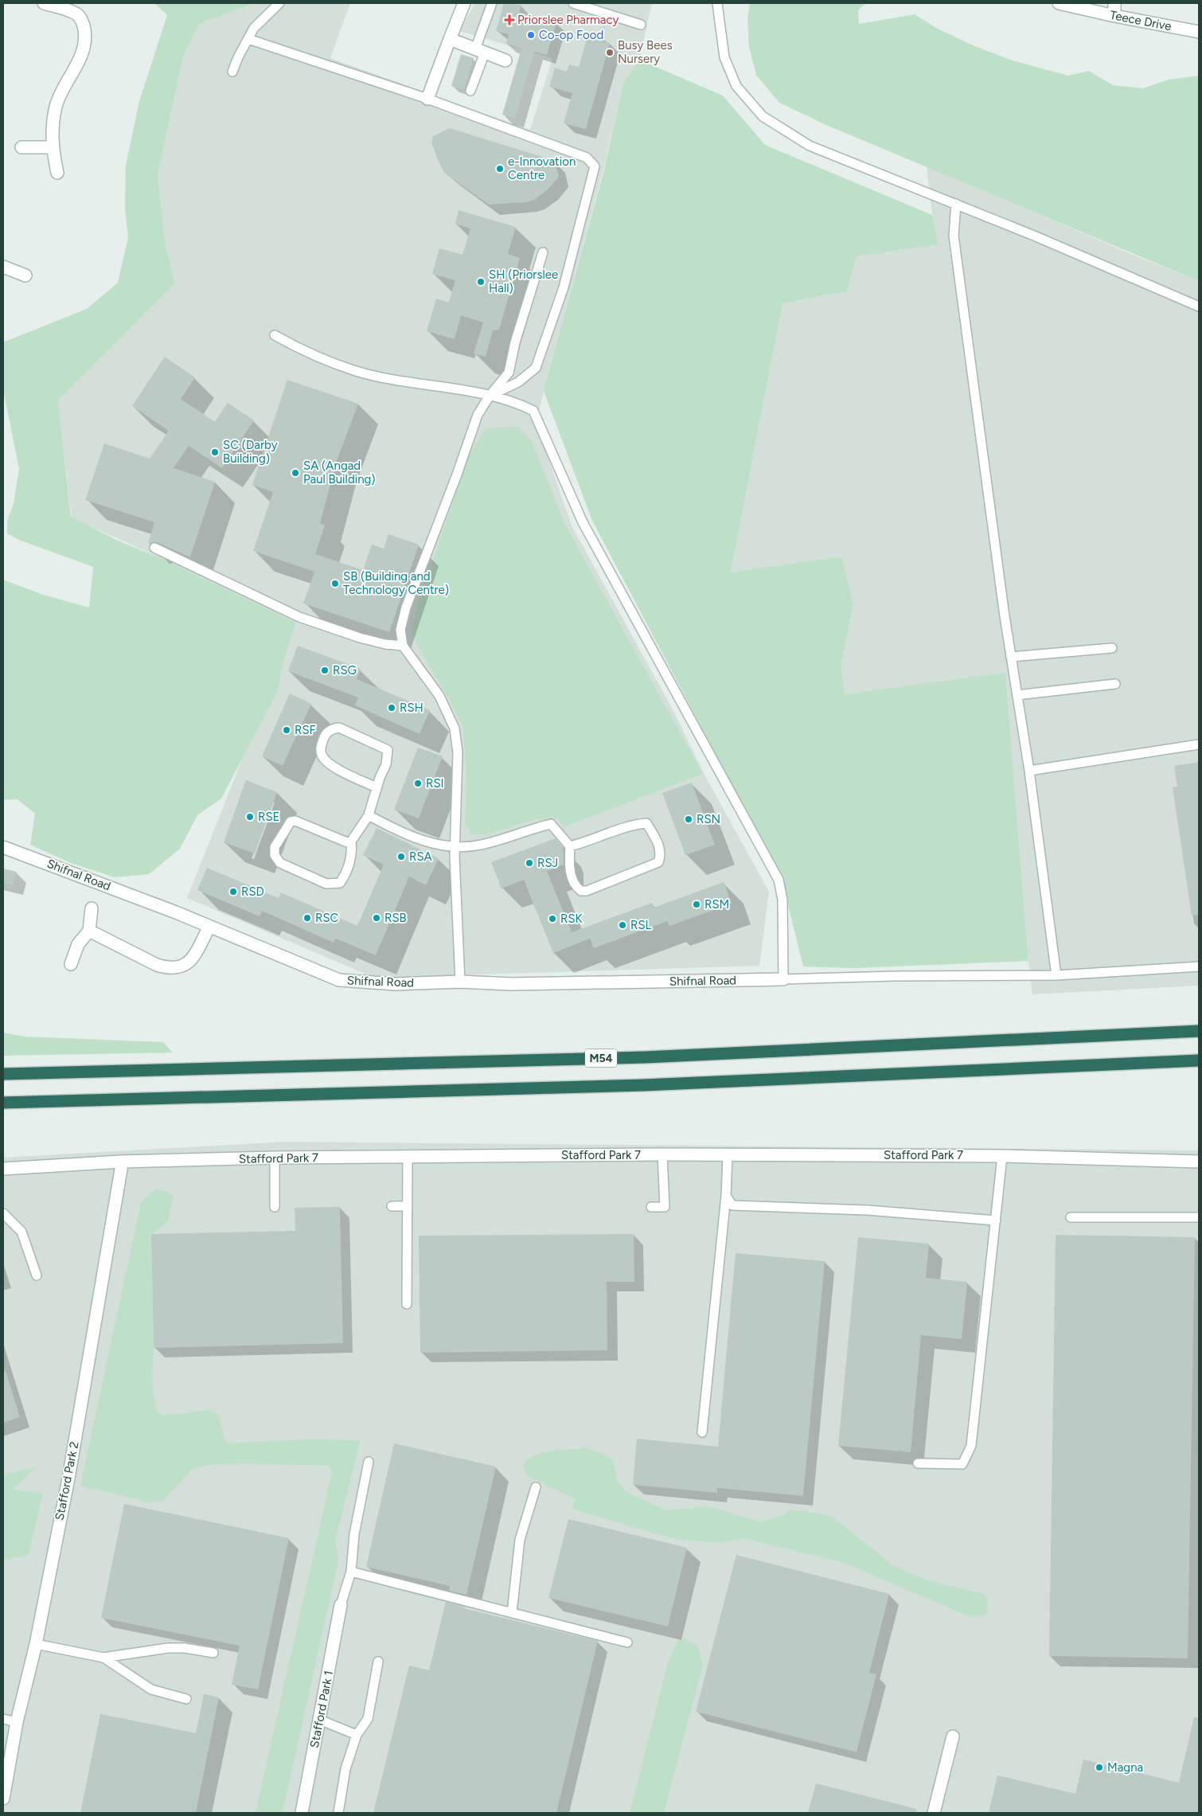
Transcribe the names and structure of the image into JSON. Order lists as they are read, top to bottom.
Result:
{
  "streets": {
    "highway": ["M54"],
    "street": [
      "Teece Drive",
      "Shifnal Road",
      "Stafford Park 7",
      "Stafford Park 2",
      "Stafford Park 1"
    ]
  },
  "crossings": [
    ["Stafford Park 7", "Stafford Park 2"]
  ],
  "places": {
    "health": ["Priorslee Pharmacy"],
    "other": [
      "Co-op Food",
      "Busy Bees Nursery",
      "e-Innovation Centre",
      "SH (Priorslee Hall)",
      "SC (Darby Building)",
      "SA (Angad Paul Building)",
      "SB (Building and Technology Centre)",
      "RSG",
      "RSH",
      "RSF",
      "RSI",
      "RSE",
      "RSN",
      "RSA",
      "RSJ",
      "RSD",
      "RSM",
      "RSC",
      "RSB",
      "RSK",
      "RSL",
      "Magna"
    ]
  }
}
